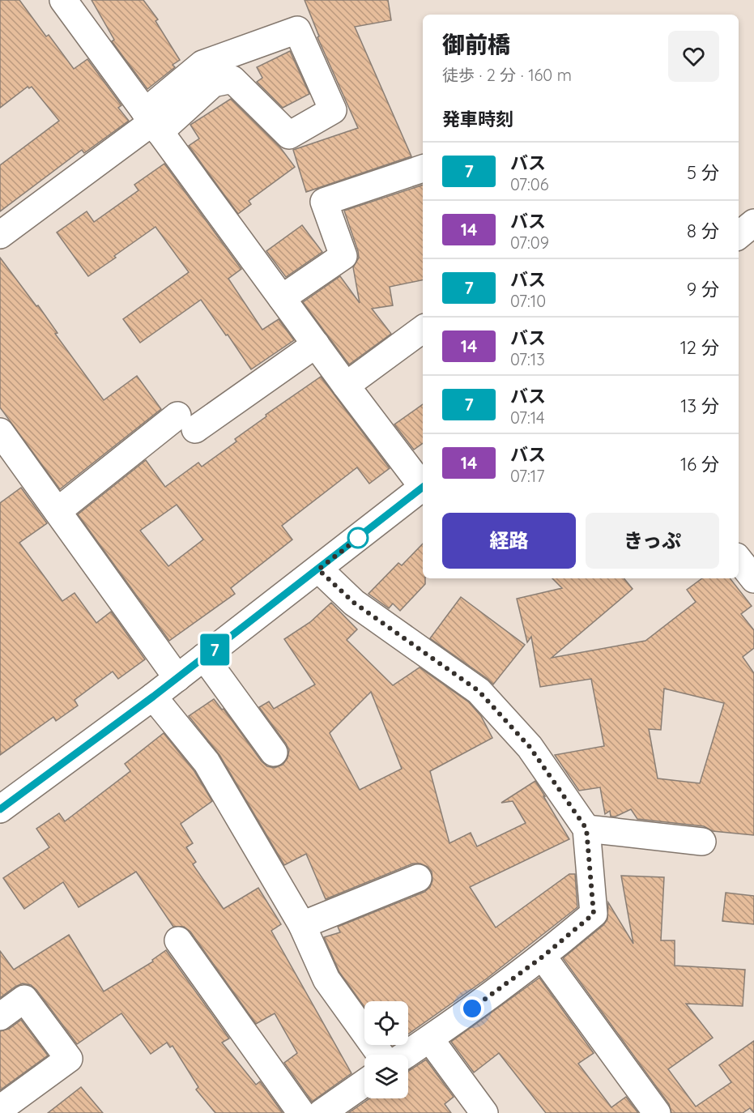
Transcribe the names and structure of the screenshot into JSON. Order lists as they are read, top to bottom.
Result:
{
  "lines": ["bus line 7"],
  "page": {
    "on_map": "7",
    "heading": [
      ["御前橋", "徒歩 · 2 分 · 160 m"],
      "発車時刻"
    ],
    "list": [
      {
        "mark": "7",
        "name": "バス",
        "note": "07:06",
        "value": "5 分"
      },
      {
        "mark": "14",
        "name": "バス",
        "note": "07:09",
        "value": "8 分"
      },
      {
        "mark": "7",
        "name": "バス",
        "note": "07:10",
        "value": "9 分"
      },
      {
        "mark": "14",
        "name": "バス",
        "note": "07:13",
        "value": "12 分"
      },
      {
        "mark": "7",
        "name": "バス",
        "note": "07:14",
        "value": "13 分"
      },
      {
        "mark": "14",
        "name": "バス",
        "note": "07:17",
        "value": "16 分"
      }
    ],
    "buttons": ["経路", "きっぷ"]
  }
}
